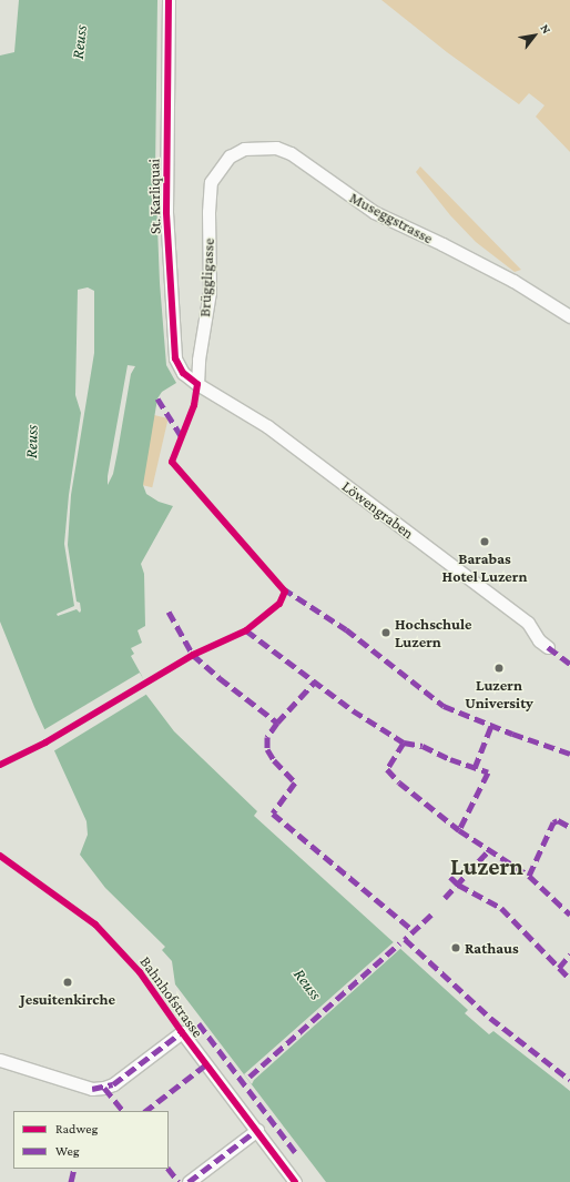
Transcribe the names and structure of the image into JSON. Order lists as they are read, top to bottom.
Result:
{
  "streets": {
    "street": [
      "St. Karliquai",
      "Museggstrasse",
      "Brüggligasse",
      "Löwengraben",
      "Bahnhofstrasse"
    ]
  },
  "crossings": [
    ["St. Karliquai", "Brüggligasse"],
    ["St. Karliquai", "Löwengraben"],
    ["Museggstrasse", "Brüggligasse"],
    ["Brüggligasse", "Löwengraben"]
  ],
  "districts": ["Luzern"],
  "water": ["Reuss"],
  "places": [
    "Barabas Hotel Luzern",
    "Hochschule Luzern",
    "Luzern University",
    "Rathaus",
    "Jesuitenkirche"
  ],
  "legend": ["Radweg", "Weg"],
  "north": "top right"
}
